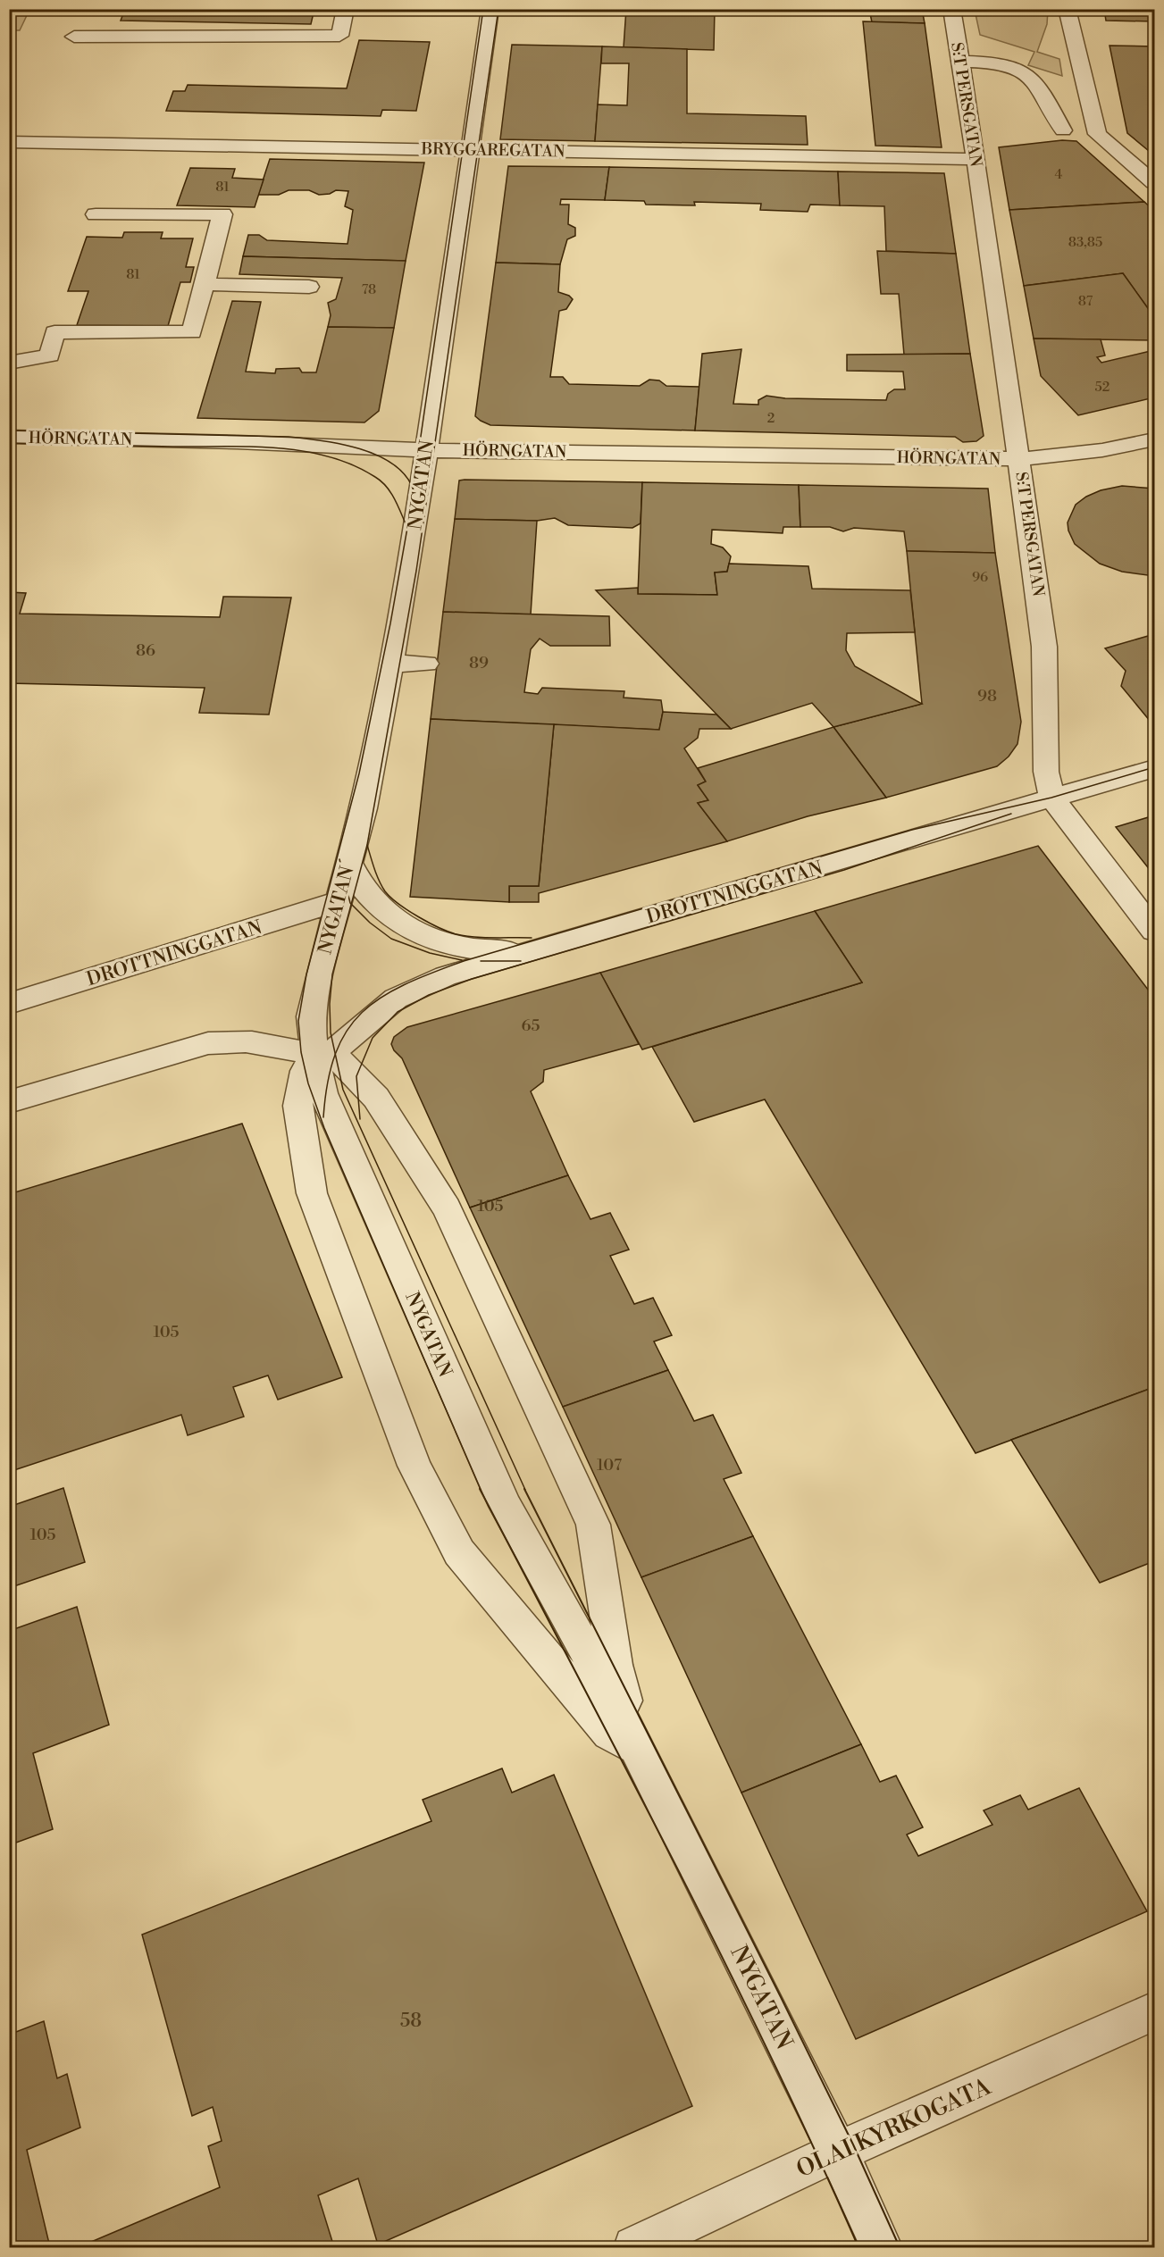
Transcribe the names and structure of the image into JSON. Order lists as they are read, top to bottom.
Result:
{
  "streets": {
    "street": [
      "S:T PERSGATAN",
      "BRYGGAREGATAN",
      "HÖRNGATAN",
      "NYGATAN",
      "DROTTNINGGATAN",
      "OLAI KYRKOGATA"
    ]
  },
  "crossings": [
    ["S:T PERSGATAN", "BRYGGAREGATAN"],
    ["S:T PERSGATAN", "HÖRNGATAN"],
    ["S:T PERSGATAN", "DROTTNINGGATAN"],
    ["BRYGGAREGATAN", "NYGATAN"],
    ["HÖRNGATAN", "NYGATAN"],
    ["NYGATAN", "DROTTNINGGATAN"],
    ["NYGATAN", "OLAI KYRKOGATA"]
  ],
  "house_numbers": [
    "4",
    "81",
    "83,85",
    "81",
    "78",
    "87",
    "52",
    "2",
    "96",
    "86",
    "89",
    "98",
    "65",
    "105",
    "105",
    "107",
    "105",
    "58"
  ]
}
